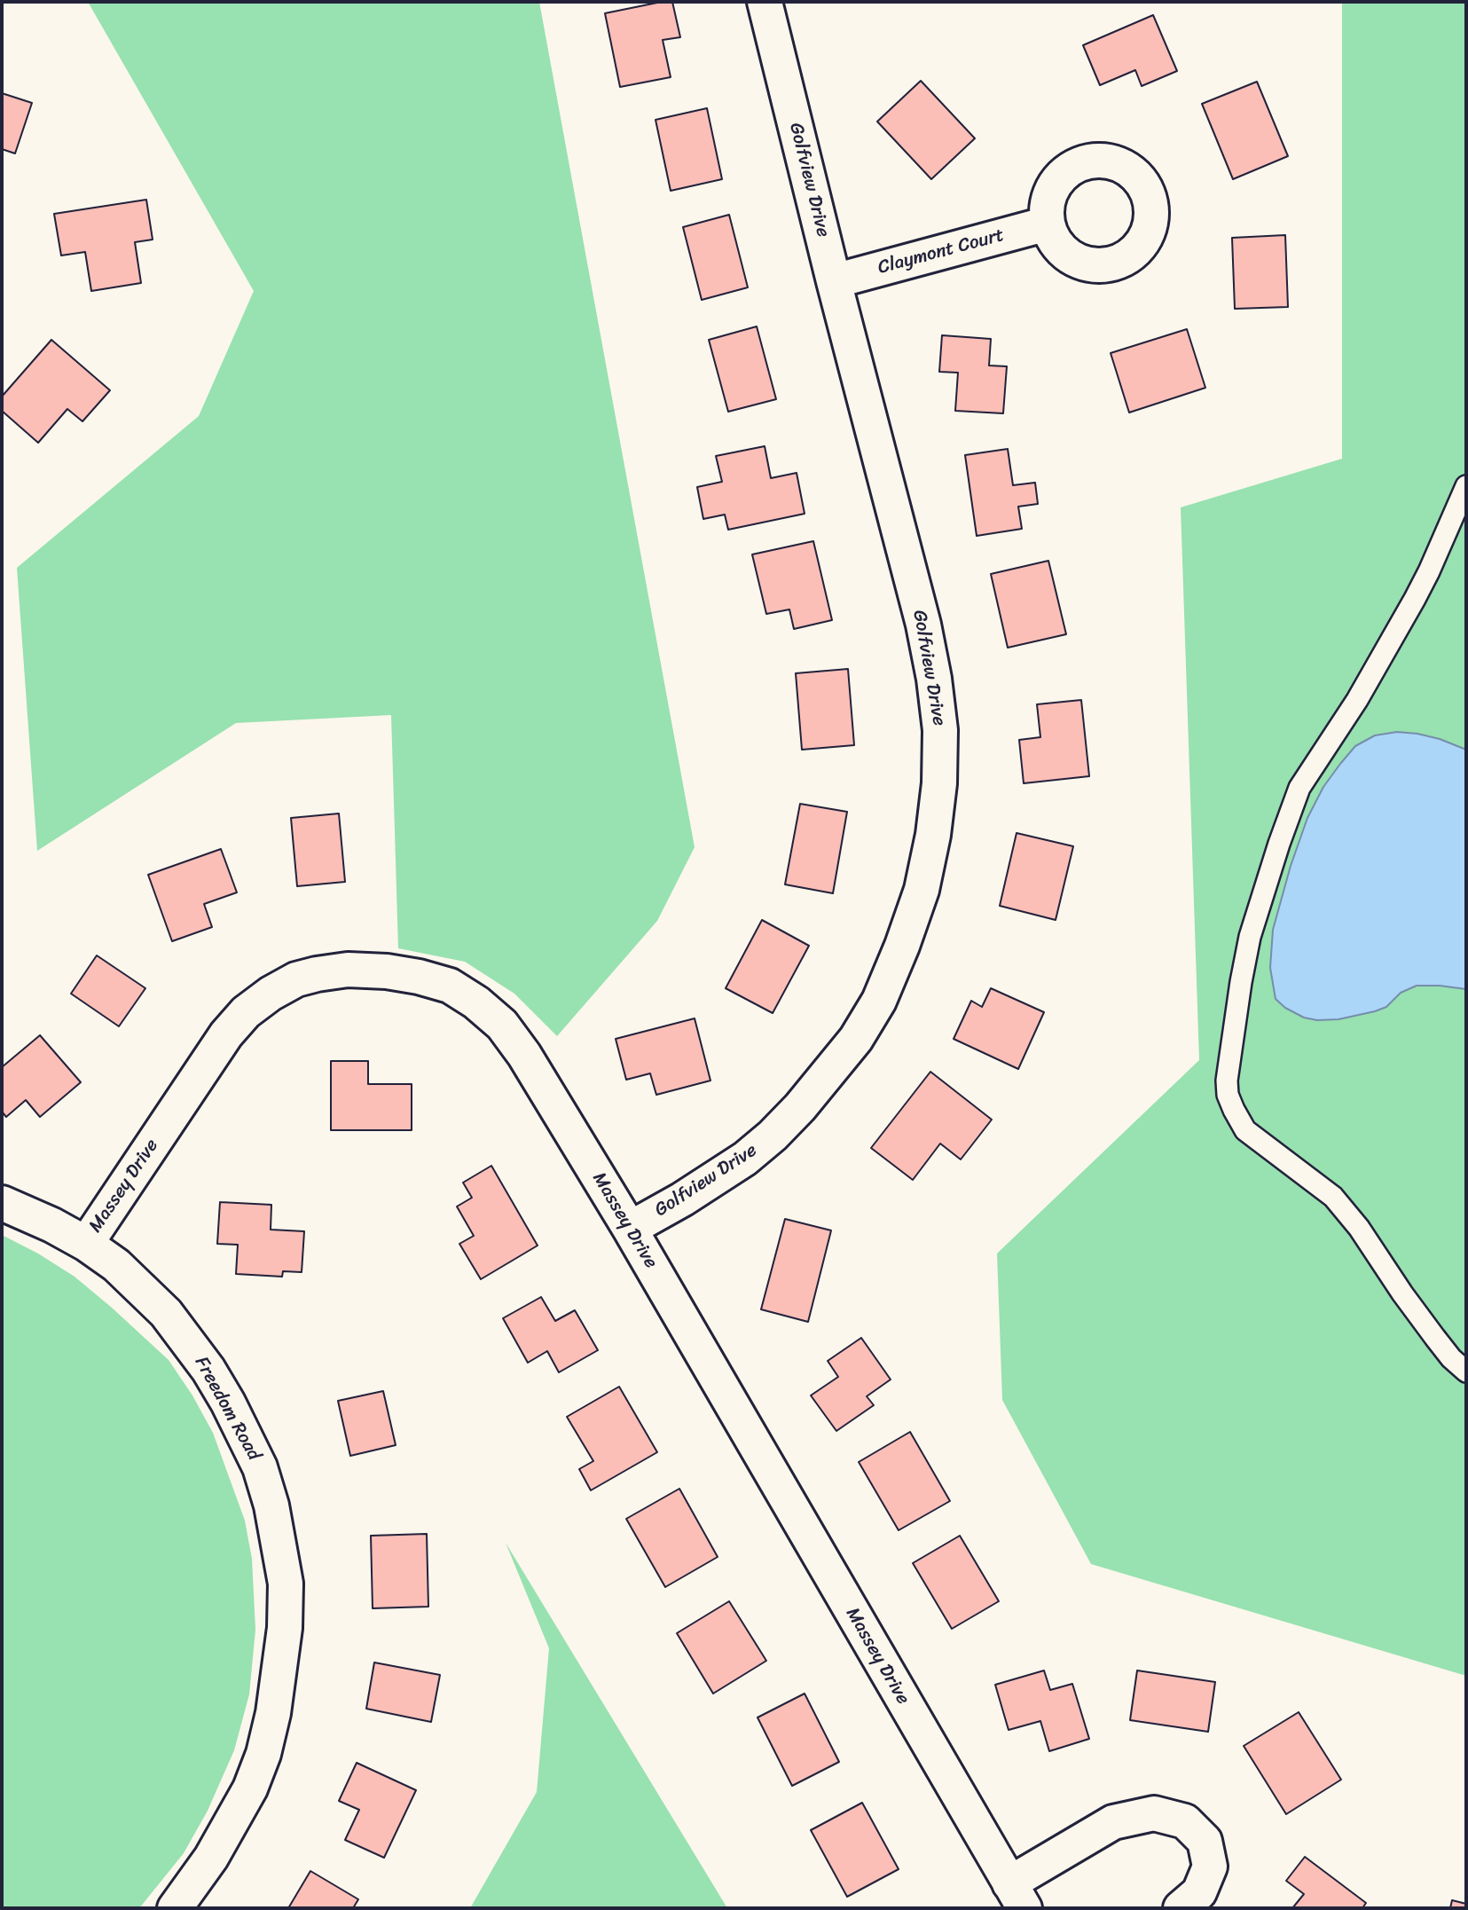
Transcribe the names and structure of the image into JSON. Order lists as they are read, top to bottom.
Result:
{
  "streets": {
    "street": [
      "Golfview Drive",
      "Claymont Court",
      "Massey Drive",
      "Freedom Road"
    ]
  },
  "crossings": [
    ["Golfview Drive", "Claymont Court"],
    ["Golfview Drive", "Massey Drive"],
    ["Massey Drive", "Freedom Road"]
  ]
}
